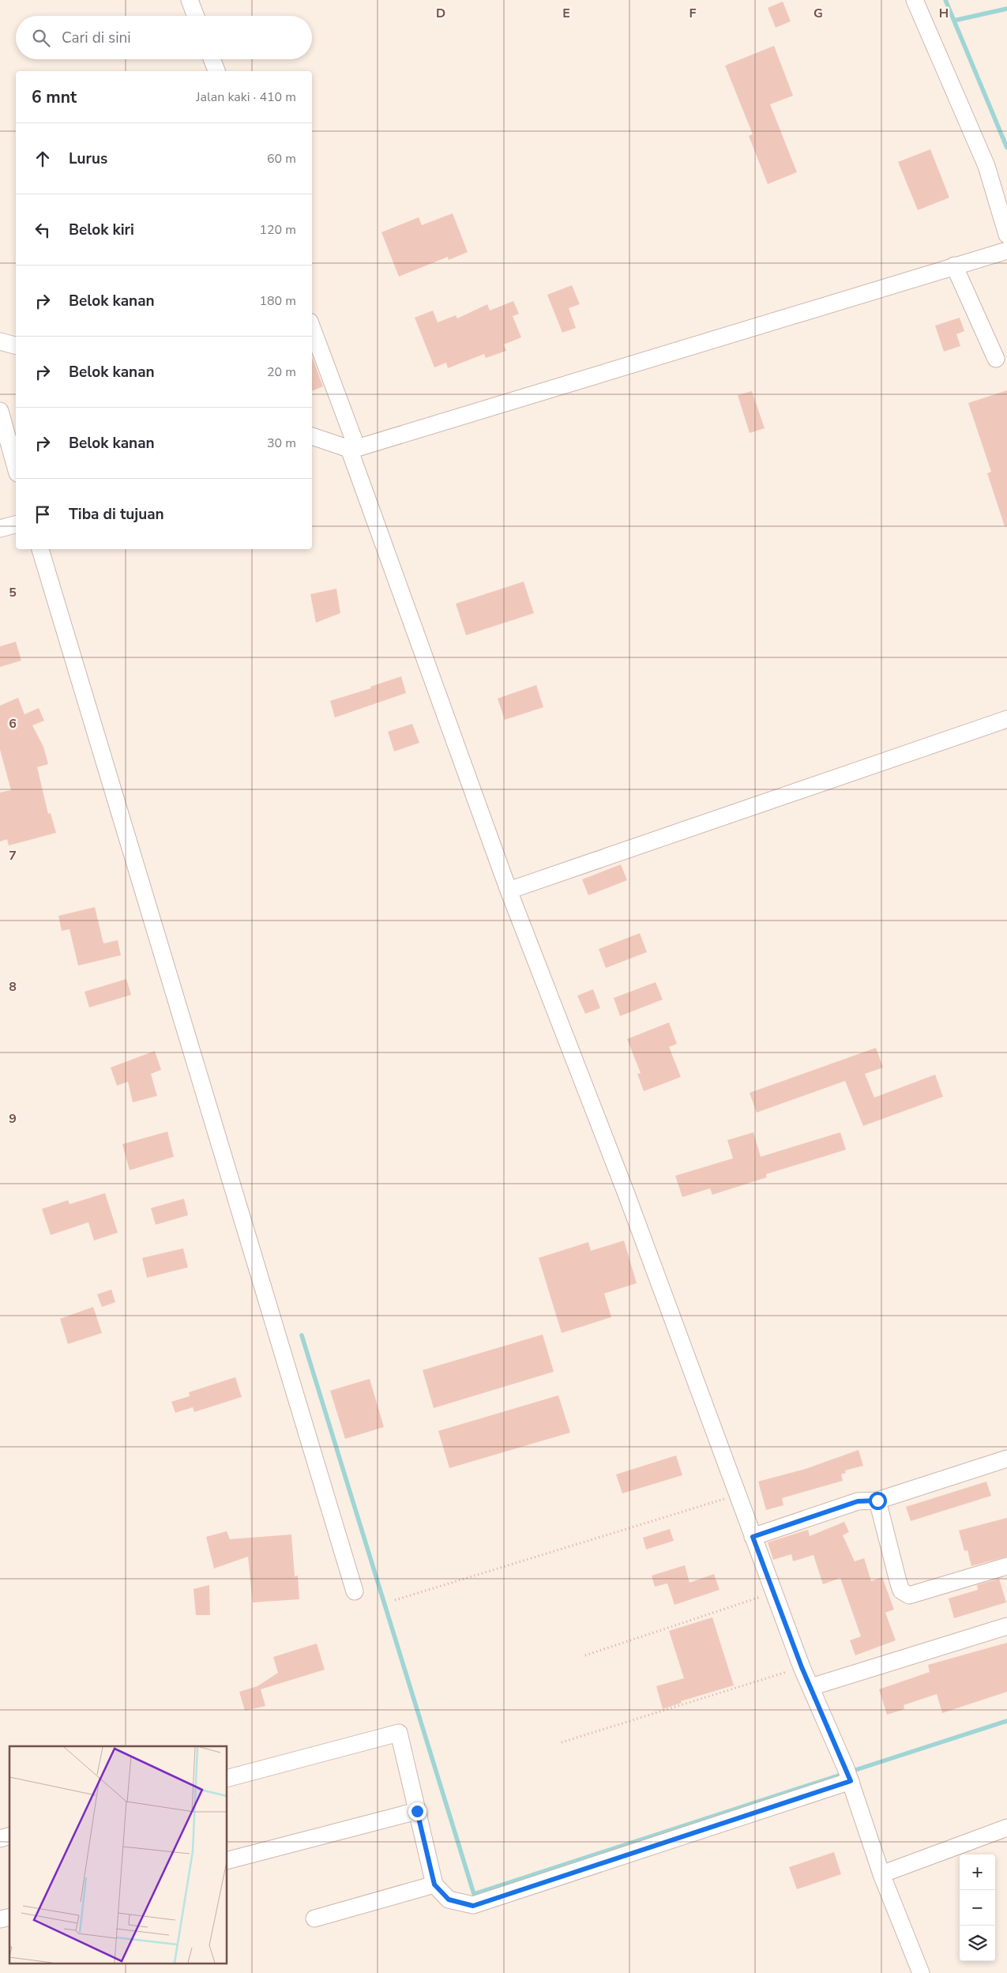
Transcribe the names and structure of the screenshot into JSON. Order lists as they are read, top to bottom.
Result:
{
  "page": {
    "search": "Cari di sini",
    "heading": ["6 mnt", "Jalan kaki · 410 m"],
    "list": [
      ["Lurus", "60 m"],
      ["Belok kiri", "120 m"],
      ["Belok kanan", "180 m"],
      ["Belok kanan", "20 m"],
      ["Belok kanan", "30 m"],
      "Tiba di tujuan"
    ],
    "map_buttons": ["+", "−"]
  },
  "grid": {
    "columns": [
      "D",
      "E",
      "F",
      "G",
      "H"
    ],
    "rows": [
      "5",
      "6",
      "7",
      "8",
      "9"
    ]
  }
}
